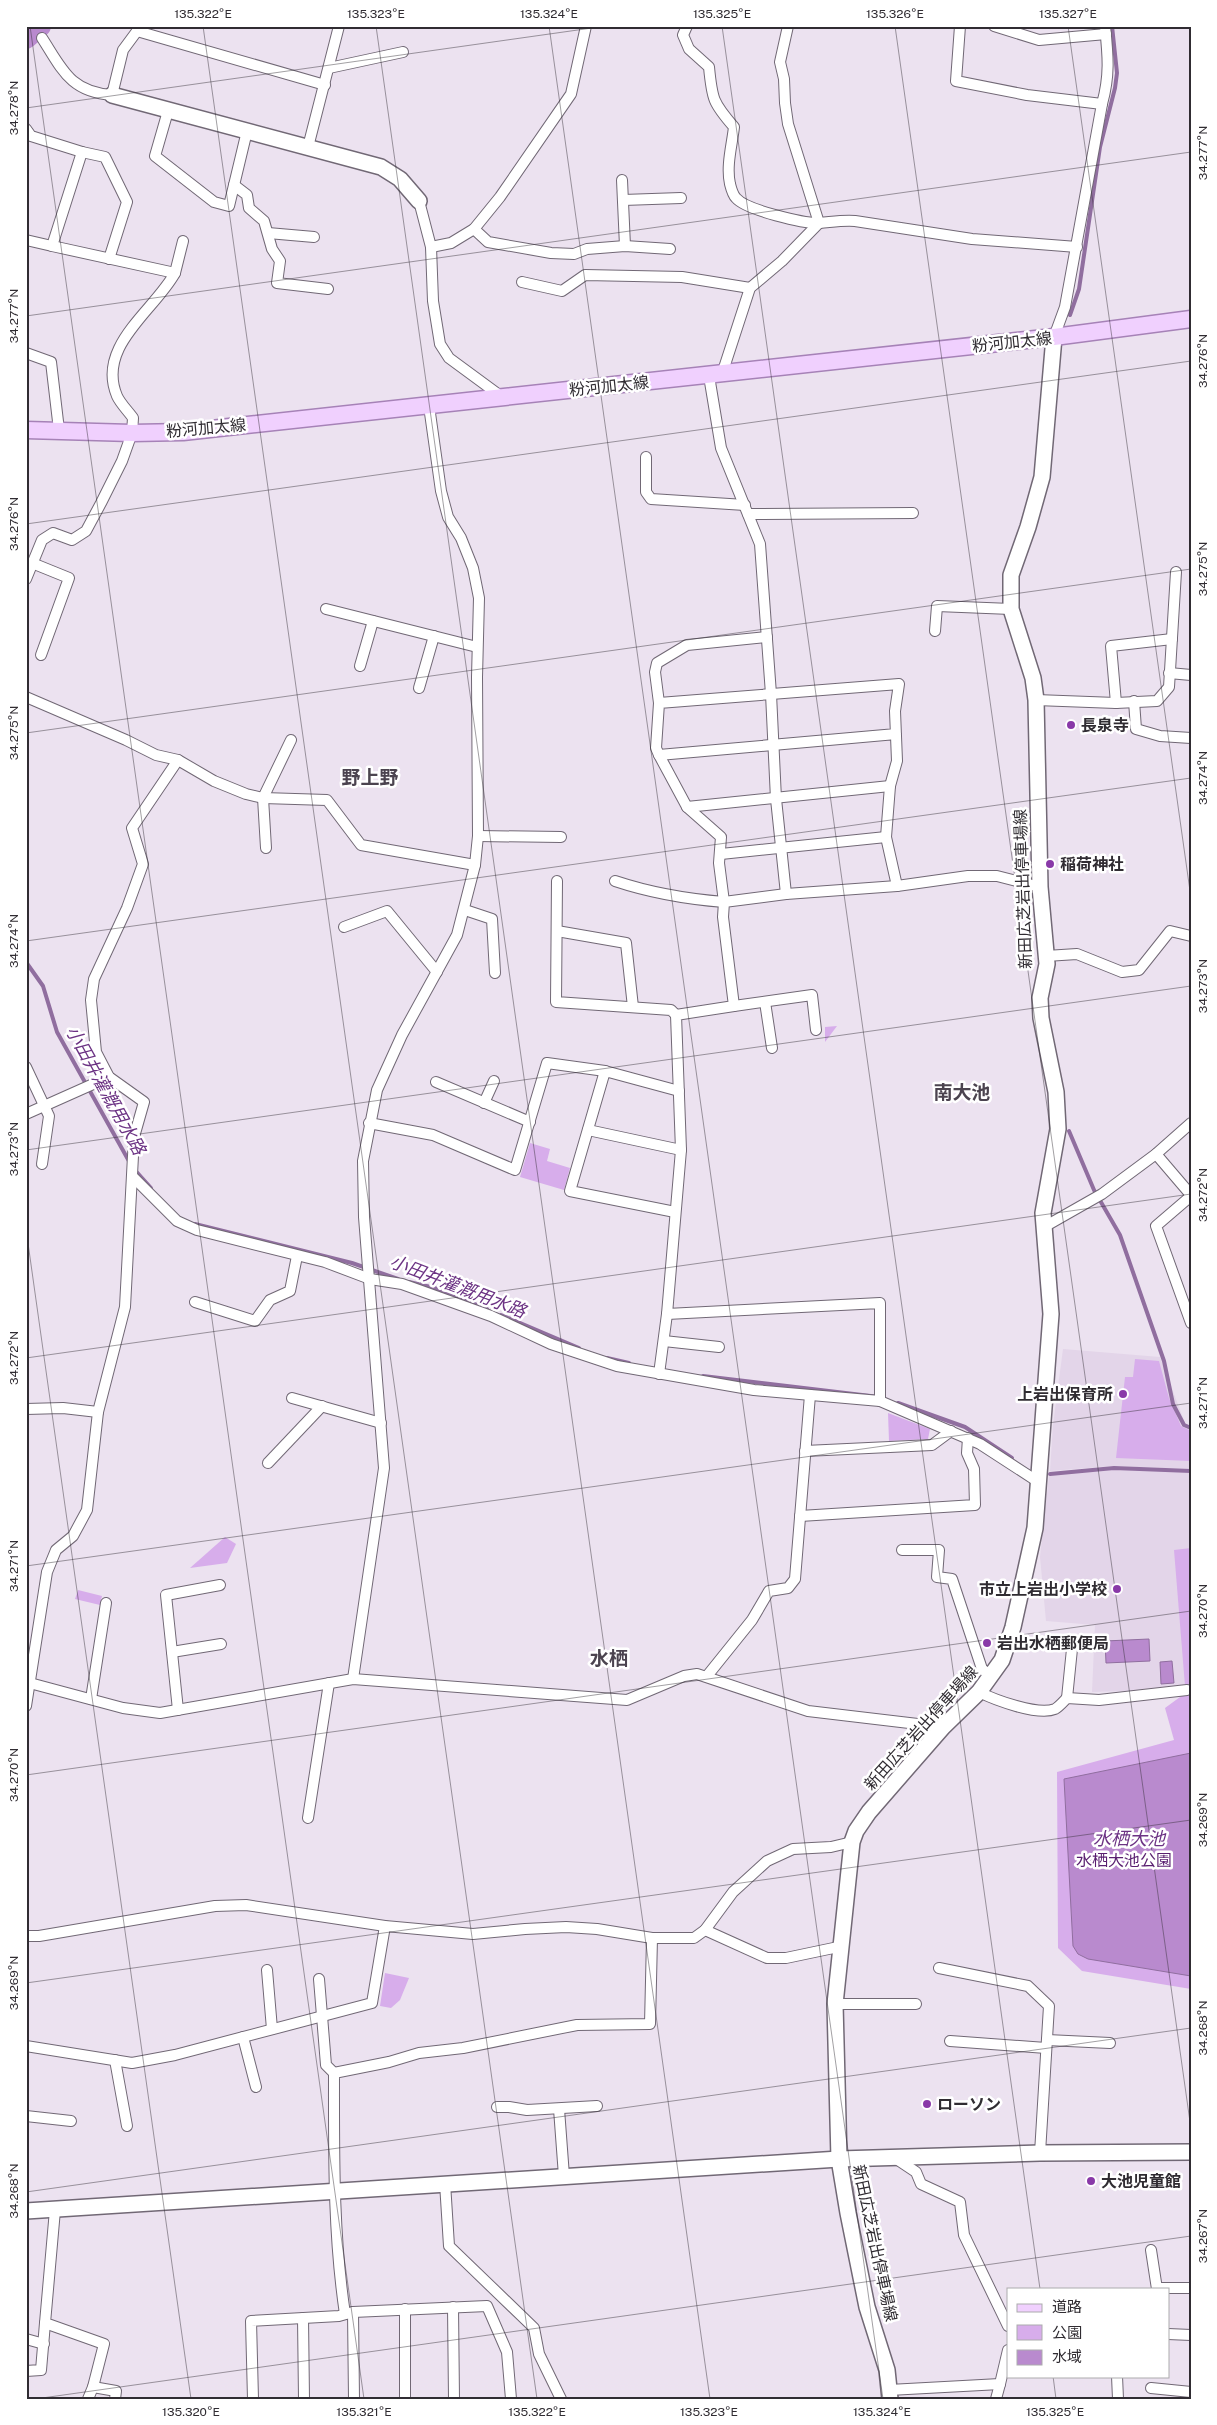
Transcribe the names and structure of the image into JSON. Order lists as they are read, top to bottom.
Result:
{
  "streets": {
    "main road": ["粉河加太線", "新田広芝岩出停車場線"]
  },
  "crossings": [
    ["粉河加太線", "新田広芝岩出停車場線"]
  ],
  "districts": ["野上野", "南大池", "水栖"],
  "water": ["小田井灌漑用水路", "水栖大池"],
  "parks": ["水栖大池公園"],
  "places": [
    "長泉寺",
    "稲荷神社",
    "上岩出保育所",
    "市立上岩出小学校",
    "岩出水栖郵便局",
    "ローソン",
    "大池児童館"
  ],
  "legend": ["道路", "公園", "水域"],
  "coordinates": [
    "135.322°E",
    "135.323°E",
    "135.324°E",
    "135.325°E",
    "135.326°E",
    "135.327°E",
    "34.278°N",
    "34.277°N",
    "34.276°N",
    "34.275°N",
    "34.274°N",
    "34.273°N",
    "34.272°N",
    "34.271°N",
    "34.270°N",
    "34.269°N",
    "34.268°N",
    "34.267°N",
    "135.320°E",
    "135.321°E"
  ]
}
